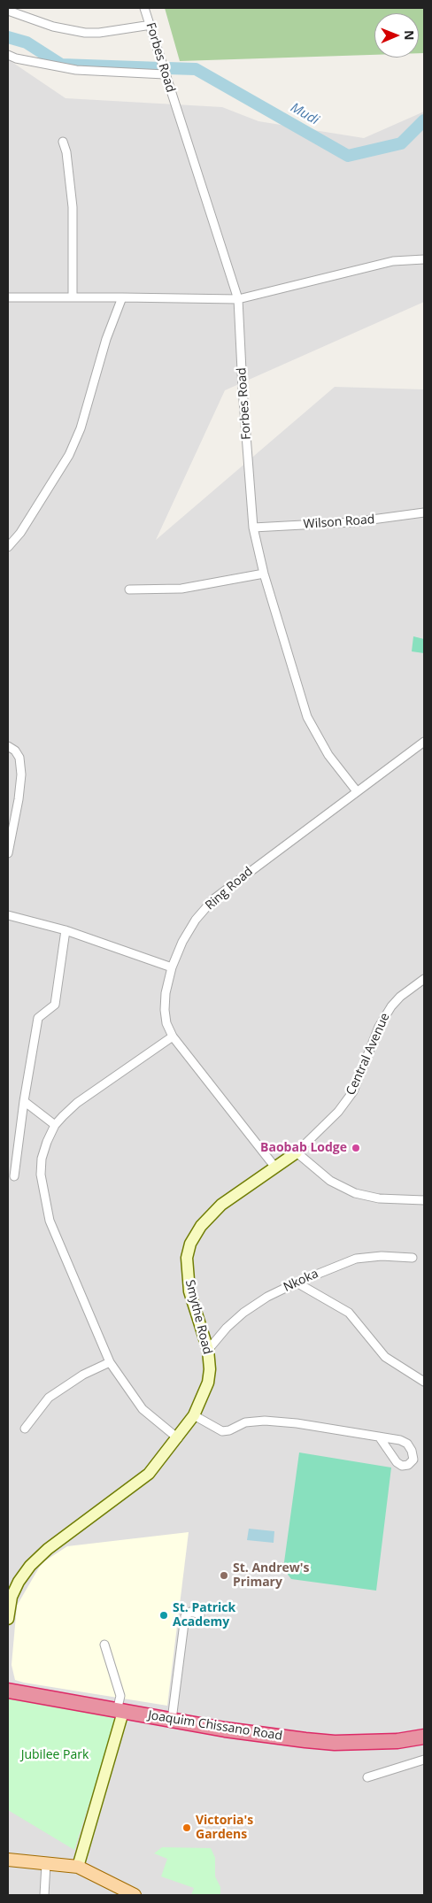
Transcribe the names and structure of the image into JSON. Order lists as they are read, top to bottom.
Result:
{
  "streets": {
    "highway": ["Joaquim Chissano Road"],
    "street": [
      "Forbes Road",
      "Wilson Road",
      "Ring Road",
      "Central Avenue",
      "Nkoka",
      "Smythe Road"
    ]
  },
  "crossings": [
    ["Forbes Road", "Wilson Road"],
    ["Forbes Road", "Ring Road"],
    ["Ring Road", "Smythe Road"],
    ["Central Avenue", "Smythe Road"],
    ["Nkoka", "Smythe Road"]
  ],
  "water": ["Mudi"],
  "parks": ["Jubilee Park"],
  "places": [
    "Baobab Lodge",
    "St. Andrew's Primary",
    "St. Patrick Academy",
    "Victoria's Gardens"
  ],
  "north": "right"
}
